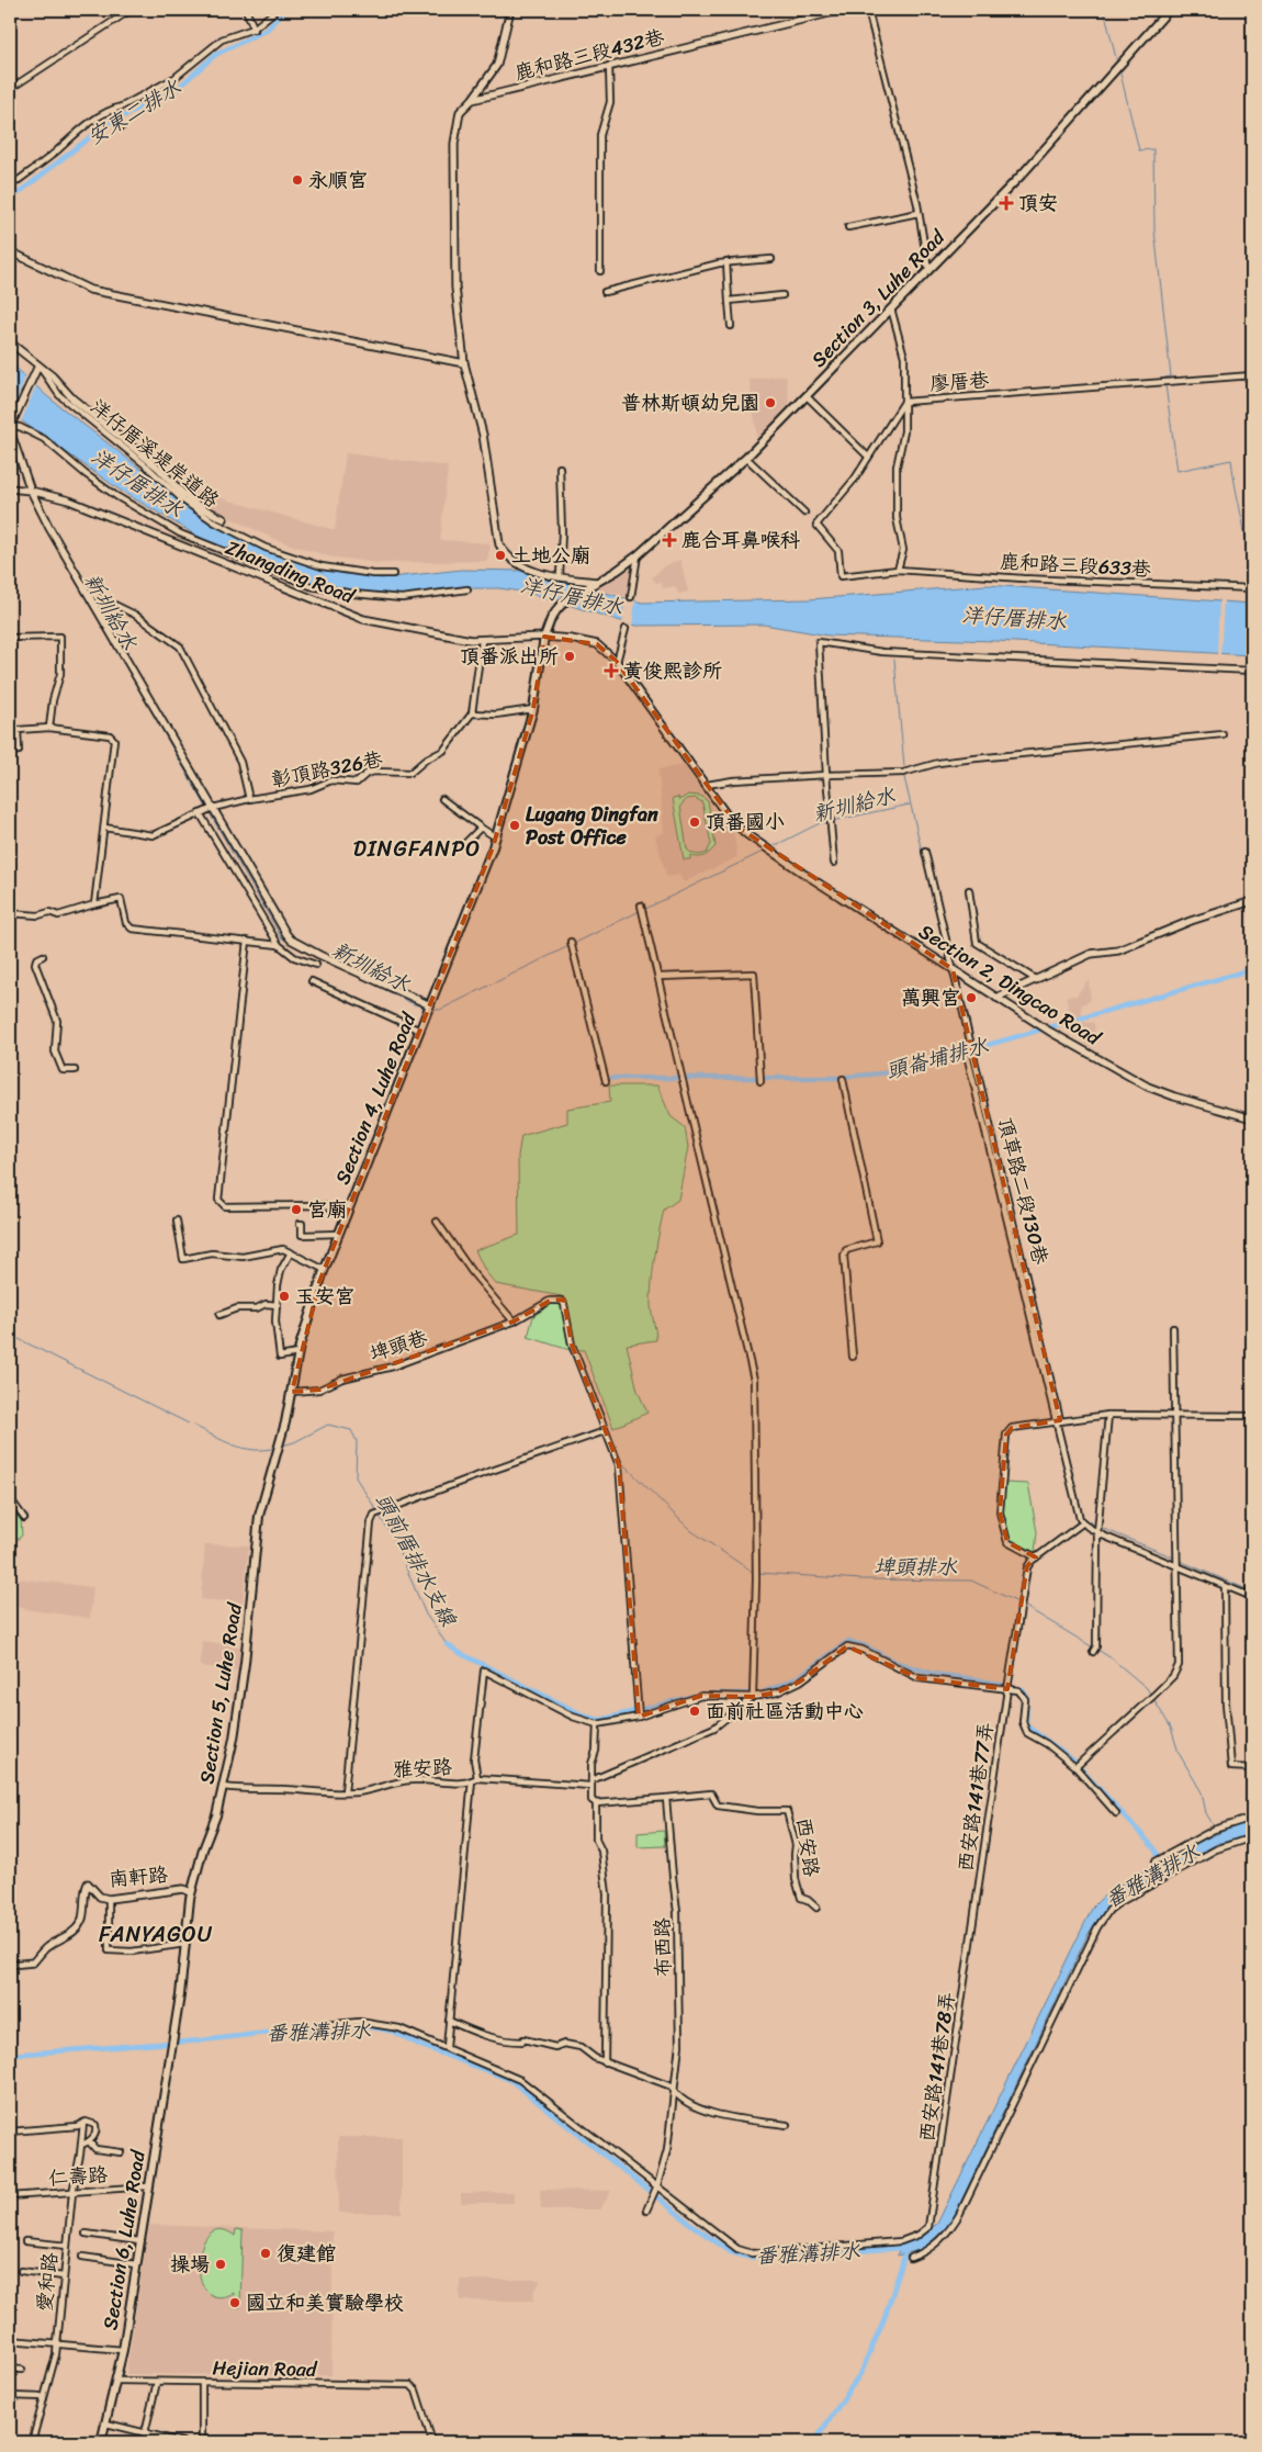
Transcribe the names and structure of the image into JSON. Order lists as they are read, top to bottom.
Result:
{
  "streets": {
    "main road": [
      "Section 3, Luhe Road",
      "Section 4, Luhe Road",
      "Section 5, Luhe Road",
      "Section 6, Luhe Road"
    ],
    "street": [
      "鹿和路三段432巷",
      "廖厝巷",
      "洋仔厝溪堤岸道路",
      "鹿和路三段633巷",
      "Zhangding Road",
      "彰頂路326巷",
      "Section 2, Dingcao Road",
      "頂草路二段130巷",
      "埤頭巷",
      "雅安路",
      "西安路141巷77弄",
      "西安路",
      "南軒路",
      "布西路",
      "西安路141巷78弄",
      "仁壽路",
      "愛和路",
      "Hejian Road"
    ]
  },
  "crossings": [
    ["Section 3, Luhe Road", "Section 4, Luhe Road"],
    ["Zhangding Road", "Section 2, Dingcao Road"],
    ["Zhangding Road", "Section 4, Luhe Road"],
    ["Section 2, Dingcao Road", "頂草路二段130巷"],
    ["Section 4, Luhe Road", "埤頭巷"],
    ["Section 4, Luhe Road", "Section 5, Luhe Road"],
    ["Section 5, Luhe Road", "雅安路"],
    ["Section 5, Luhe Road", "南軒路"],
    ["Section 5, Luhe Road", "Section 6, Luhe Road"],
    ["西安路141巷77弄", "西安路141巷78弄"],
    ["西安路", "布西路"],
    ["布西路", "西安路141巷78弄"],
    ["仁壽路", "Section 6, Luhe Road"],
    ["仁壽路", "愛和路"],
    ["Section 6, Luhe Road", "Hejian Road"]
  ],
  "districts": ["DINGFANPO", "FANYAGOU"],
  "water": [
    "安東二排水",
    "洋仔厝排水",
    "新圳給水",
    "頭崙埔排水",
    "頭前厝排水支線",
    "埤頭排水",
    "番雅溝排水"
  ],
  "places": {
    "other": [
      "永順宮",
      "普林斯頓幼兒園",
      "土地公廟",
      "頂番派出所",
      "頂番國小",
      "Lugang Dingfan Post Office",
      "萬興宮",
      "宮廟",
      "玉安宮",
      "面前社區活動中心",
      "復建館",
      "操場",
      "國立和美實驗學校"
    ],
    "health": ["頂安", "鹿合耳鼻喉科", "黃俊熙診所"]
  }
}
